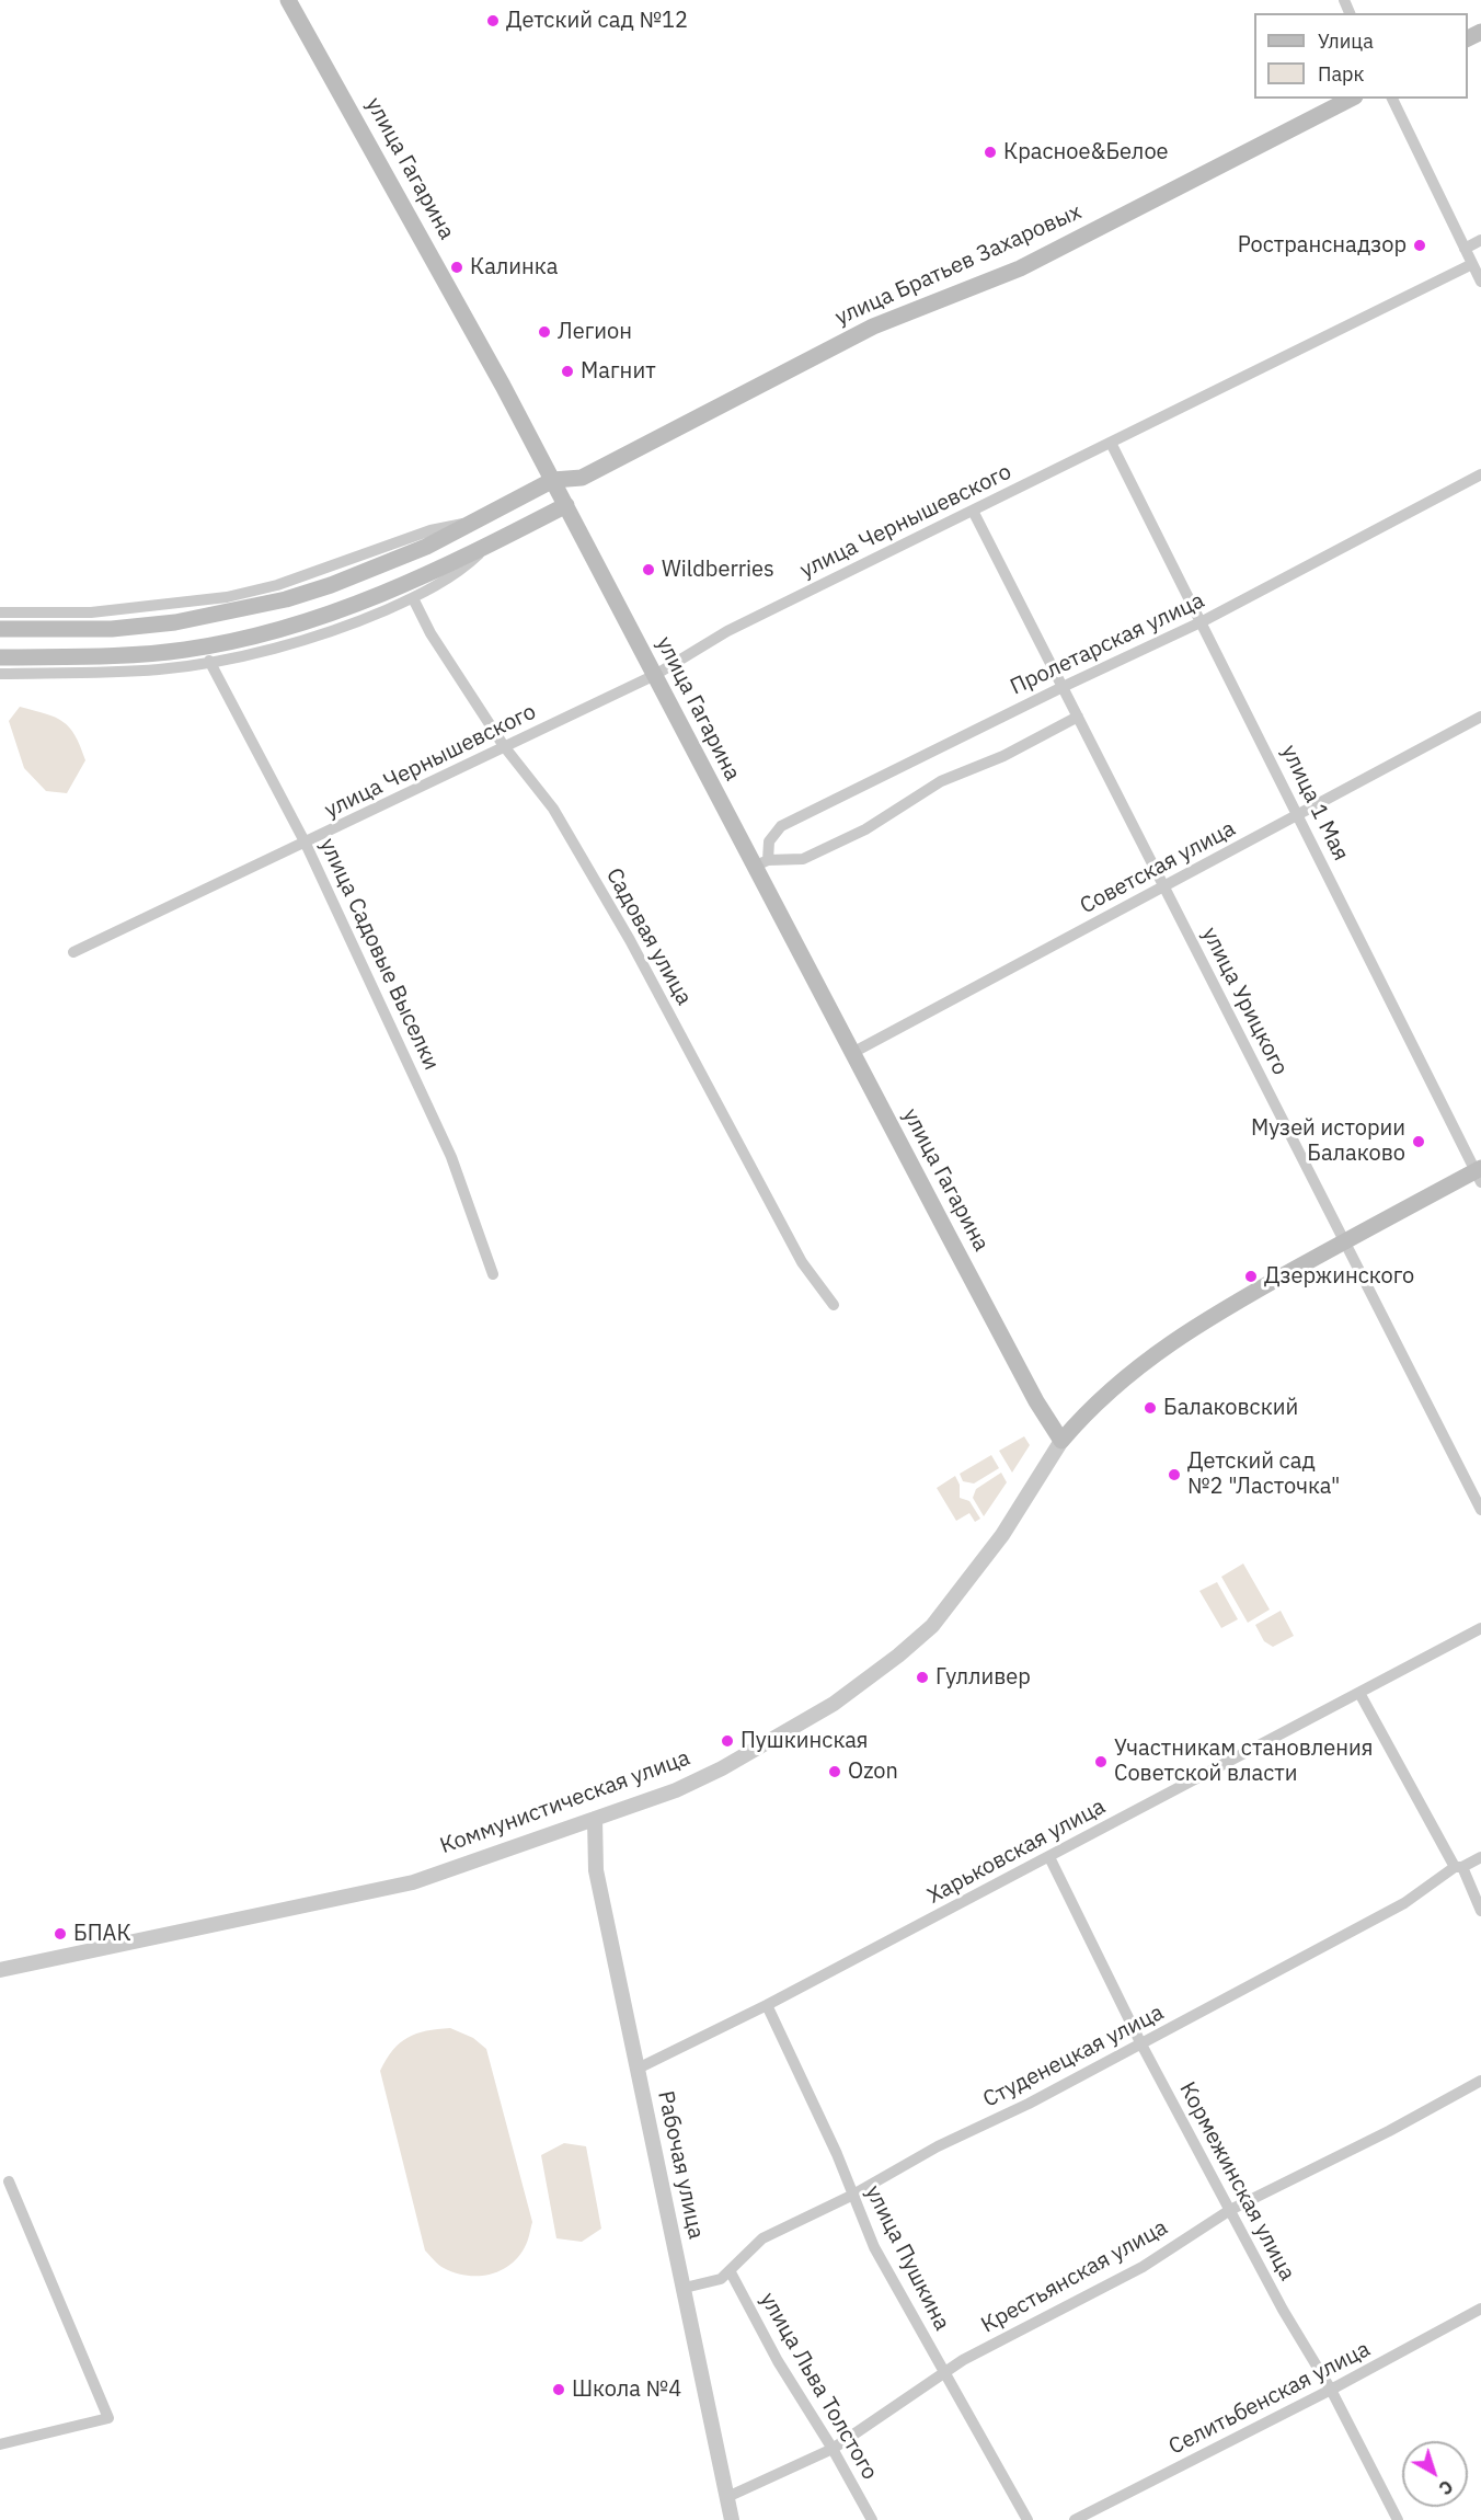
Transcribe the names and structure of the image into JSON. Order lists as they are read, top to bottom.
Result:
{
  "streets": {
    "main road": ["улица Гагарина", "улица Братьев Захаровых", "Коммунистическая улица"],
    "street": [
      "улица Чернышевского",
      "Пролетарская улица",
      "улица 1 Мая",
      "Советская улица",
      "Садовая улица",
      "улица Садовые Выселки",
      "улица Урицкого",
      "Харьковская улица",
      "Студенецкая улица",
      "Рабочая улица",
      "Кормежинская улица",
      "улица Пушкина",
      "Крестьянская улица",
      "улица Льва Толстого",
      "Селитьбенская улица"
    ]
  },
  "crossings": [
    ["улица Гагарина", "улица Братьев Захаровых"],
    ["улица Гагарина", "улица Чернышевского"],
    ["улица Гагарина", "Пролетарская улица"],
    ["улица Гагарина", "Советская улица"],
    ["улица Гагарина", "Коммунистическая улица"],
    ["улица Чернышевского", "улица 1 Мая"],
    ["улица Чернышевского", "Садовая улица"],
    ["улица Чернышевского", "улица Садовые Выселки"],
    ["улица Чернышевского", "улица Урицкого"],
    ["Пролетарская улица", "улица 1 Мая"],
    ["Пролетарская улица", "улица Урицкого"],
    ["улица 1 Мая", "Советская улица"],
    ["улица 1 Мая", "Коммунистическая улица"],
    ["Советская улица", "улица Урицкого"],
    ["улица Урицкого", "Коммунистическая улица"],
    ["Коммунистическая улица", "Рабочая улица"],
    ["Харьковская улица", "Рабочая улица"],
    ["Харьковская улица", "Кормежинская улица"],
    ["Харьковская улица", "улица Пушкина"],
    ["Студенецкая улица", "Рабочая улица"],
    ["Студенецкая улица", "Кормежинская улица"],
    ["Студенецкая улица", "улица Пушкина"],
    ["Студенецкая улица", "улица Льва Толстого"],
    ["Рабочая улица", "Крестьянская улица"],
    ["Кормежинская улица", "Крестьянская улица"],
    ["Кормежинская улица", "Селитьбенская улица"],
    ["улица Пушкина", "Крестьянская улица"],
    ["Крестьянская улица", "улица Льва Толстого"]
  ],
  "places": [
    "Детский сад №12",
    "Красное&Белое",
    "Ространснадзор",
    "Калинка",
    "Легион",
    "Магнит",
    "Wildberries",
    "Музей истории Балаково",
    "Дзержинского",
    "Балаковский",
    "Детский сад №2 \"Ласточка\"",
    "Гулливер",
    "Пушкинская",
    "Участникам становления Советской власти",
    "Ozon",
    "БПАК",
    "Школа №4"
  ],
  "legend": ["Улица", "Парк"],
  "north": "bottom right"
}
